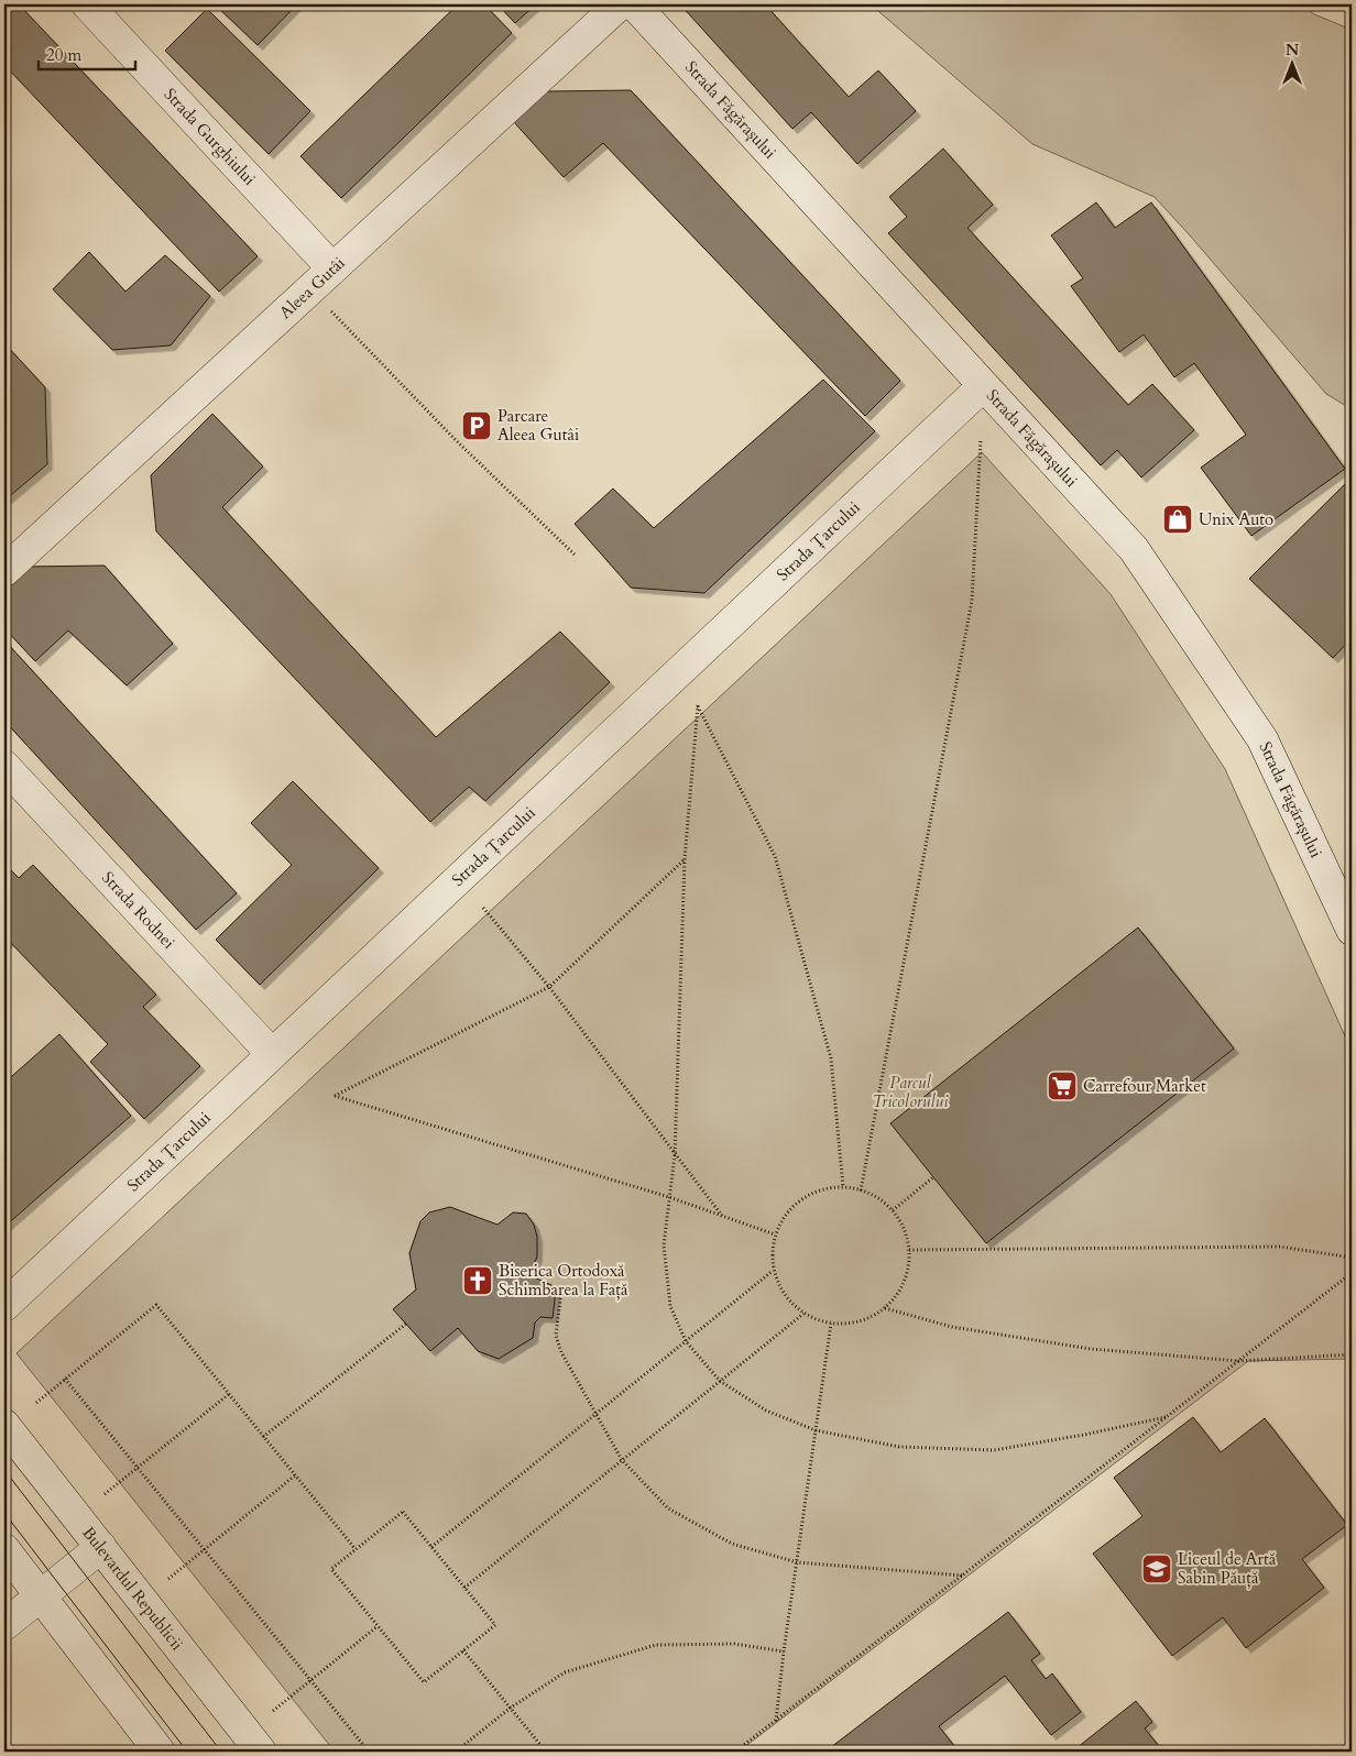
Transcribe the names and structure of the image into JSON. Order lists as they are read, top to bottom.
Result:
{
  "streets": {
    "street": [
      "Strada Făgărașului",
      "Strada Gurghiului",
      "Aleea Gutâi",
      "Strada Țarcului",
      "Strada Rodnei",
      "Bulevardul Republicii"
    ]
  },
  "crossings": [
    ["Strada Făgărașului", "Strada Țarcului"],
    ["Strada Gurghiului", "Aleea Gutâi"],
    ["Strada Țarcului", "Strada Rodnei"]
  ],
  "parks": ["Parcul Tricolorului"],
  "places": {
    "parking": ["Parcare Aleea Gutâi"],
    "shop": ["Unix Auto"],
    "supermarket": ["Carrefour Market"],
    "church": ["Biserica Ortodoxă Schimbarea la Față"],
    "school or university": ["Liceul de Artă Sabin Păuță"]
  },
  "scale_bar": "20 m",
  "north": "top"
}
